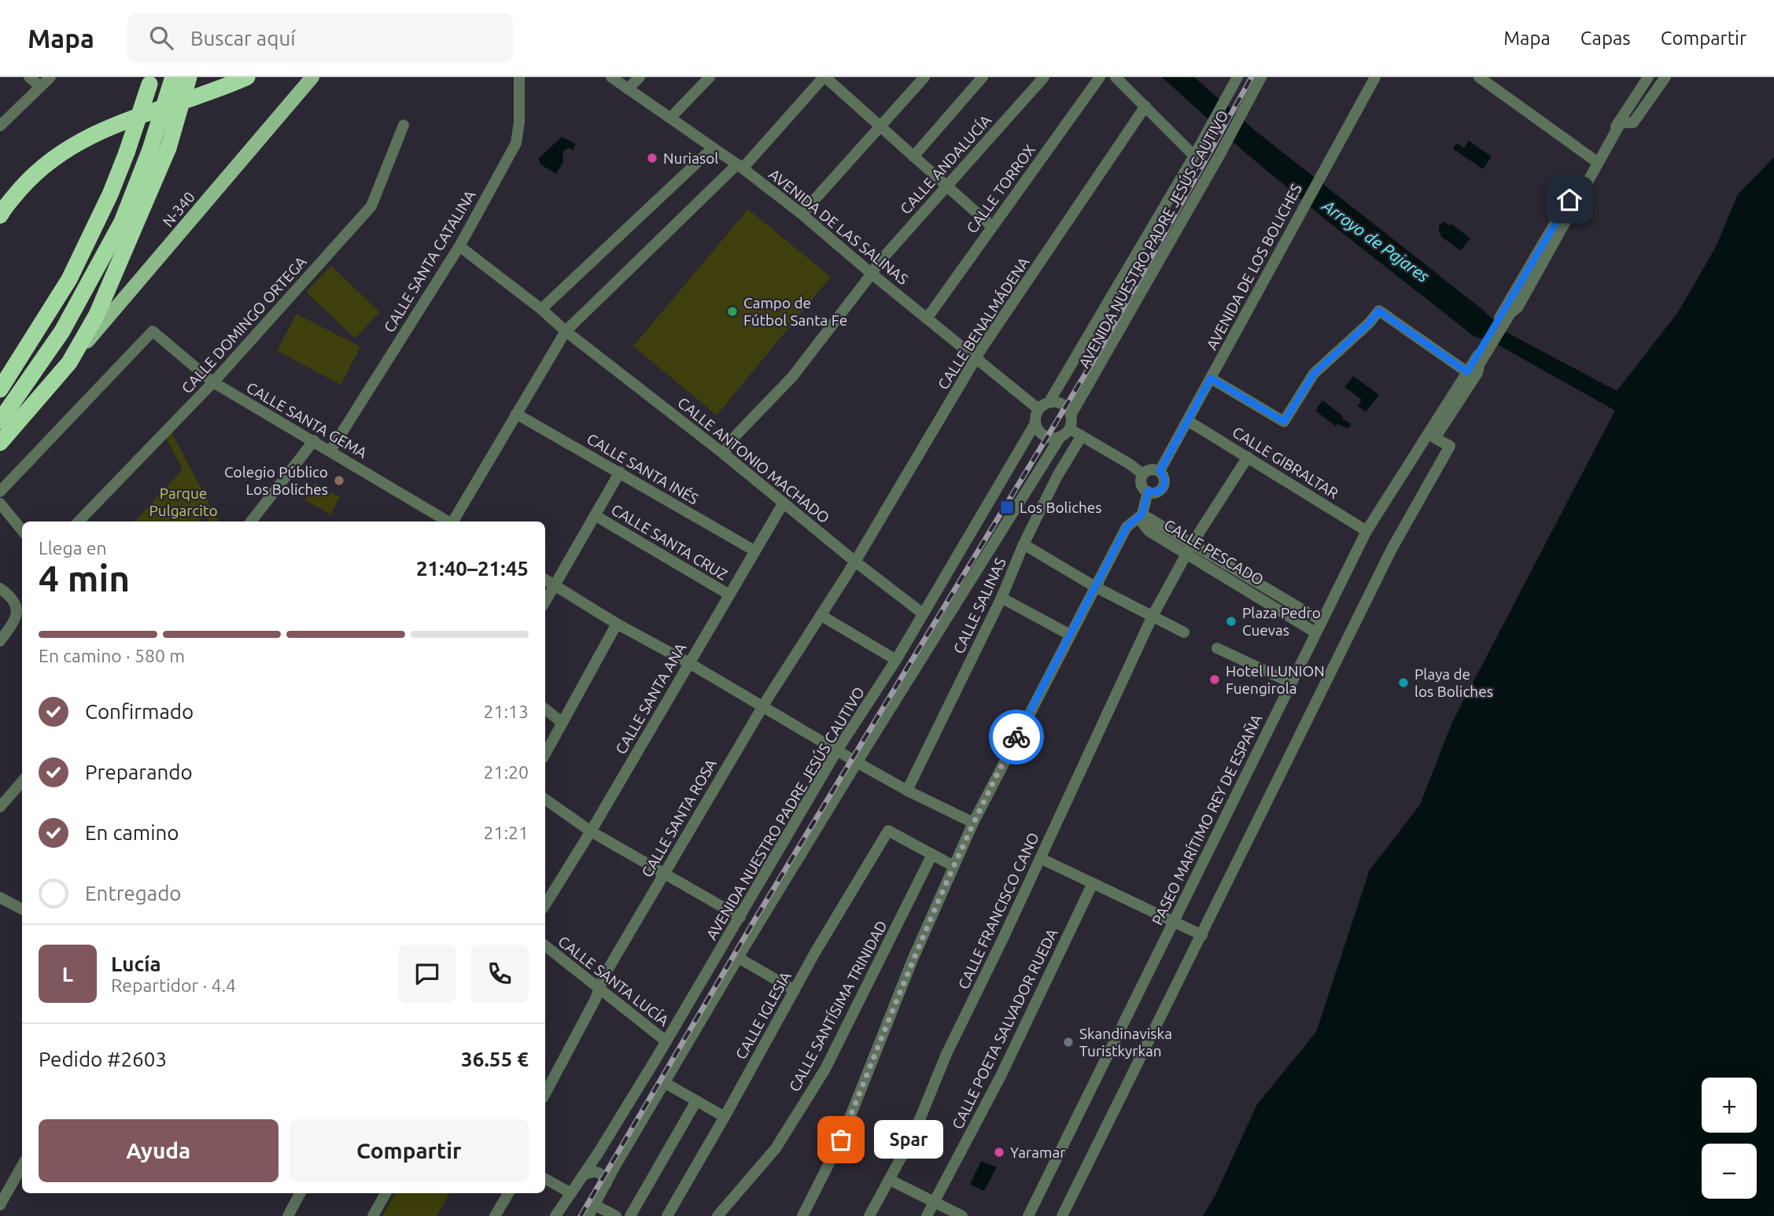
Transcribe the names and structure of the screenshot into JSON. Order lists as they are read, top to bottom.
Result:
{
  "streets": {
    "main road": ["N-340"],
    "street": [
      "CALLE ANDALUCÍA",
      "CALLE TORROX",
      "AVENIDA DE LAS SALINAS",
      "AVENIDA NUESTRO PADRE JESÚS CAUTIVO",
      "CALLE SANTA CATALINA",
      "AVENIDA DE LOS BOLICHES",
      "CALLE BENALMÁDENA",
      "CALLE DOMINGO ORTEGA",
      "CALLE SANTA GEMA",
      "CALLE ANTONIO MACHADO",
      "CALLE GIBRALTAR",
      "CALLE SANTA INÉS",
      "CALLE SANTA CRUZ",
      "CALLE PESCADO",
      "CALLE SALINAS",
      "CALLE SANTA ANA",
      "CALLE SANTA ROSA",
      "PASEO MARÍTIMO REY DE ESPAÑA",
      "CALLE FRANCISCO CANO",
      "CALLE SANTA LUCÍA",
      "CALLE SANTÍSIMA TRINIDAD",
      "CALLE IGLESIA",
      "CALLE POETA SALVADOR RUEDA"
    ]
  },
  "crossings": [
    ["CALLE ANDALUCÍA", "AVENIDA DE LAS SALINAS"],
    ["CALLE ANDALUCÍA", "CALLE ANTONIO MACHADO"],
    ["CALLE TORROX", "AVENIDA DE LAS SALINAS"],
    ["AVENIDA DE LAS SALINAS", "AVENIDA NUESTRO PADRE JESÚS CAUTIVO"],
    ["AVENIDA DE LAS SALINAS", "CALLE BENALMÁDENA"],
    ["AVENIDA NUESTRO PADRE JESÚS CAUTIVO", "CALLE ANTONIO MACHADO"],
    ["AVENIDA NUESTRO PADRE JESÚS CAUTIVO", "CALLE SANTA LUCÍA"],
    ["CALLE SANTA CATALINA", "CALLE SANTA GEMA"],
    ["CALLE SANTA CATALINA", "CALLE ANTONIO MACHADO"],
    ["AVENIDA DE LOS BOLICHES", "CALLE GIBRALTAR"],
    ["CALLE BENALMÁDENA", "CALLE ANTONIO MACHADO"],
    ["CALLE BENALMÁDENA", "CALLE SANTA ROSA"],
    ["CALLE DOMINGO ORTEGA", "CALLE SANTA GEMA"],
    ["CALLE ANTONIO MACHADO", "CALLE SANTA ANA"],
    ["CALLE ANTONIO MACHADO", "CALLE SANTA ROSA"],
    ["CALLE GIBRALTAR", "PASEO MARÍTIMO REY DE ESPAÑA"],
    ["CALLE GIBRALTAR", "CALLE FRANCISCO CANO"],
    ["CALLE SANTA INÉS", "CALLE SANTA ANA"],
    ["CALLE SANTA CRUZ", "CALLE SANTA ANA"],
    ["CALLE PESCADO", "PASEO MARÍTIMO REY DE ESPAÑA"],
    ["CALLE PESCADO", "CALLE FRANCISCO CANO"],
    ["CALLE SANTA ROSA", "CALLE SANTA LUCÍA"],
    ["CALLE SANTÍSIMA TRINIDAD", "CALLE IGLESIA"]
  ],
  "water": ["Arroyo de Pajares"],
  "parks": ["Parque Pulgarcito"],
  "places": {
    "other": [
      "Nuriasol",
      "Campo de Fútbol Santa Fe",
      "Colegio Público Los Boliches",
      "Plaza Pedro Cuevas",
      "Hotel ILUNION Fuengirola",
      "Playa de los Boliches",
      "Skandinaviska Turistkyrkan",
      "Spar",
      "Yaramar"
    ],
    "transit": ["Los Boliches"]
  },
  "page": {
    "header": "Mapa",
    "search": "Buscar aquí",
    "nav": ["Mapa", "Capas", "Compartir"],
    "heading": ["4 min", "Llega en", "21:40–21:45"],
    "panel": [
      "Lucía",
      "Repartidor · 4.4",
      "Pedido #2603",
      "36.55 €"
    ],
    "bar": "En camino · 580 m",
    "list": [
      ["Confirmado", "21:13"],
      ["Preparando", "21:20"],
      ["En camino", "21:21"],
      "Entregado"
    ],
    "round": "L",
    "map_buttons": ["+", "−"],
    "buttons": ["Ayuda", "Compartir"],
    "bubble": "Spar"
  }
}
